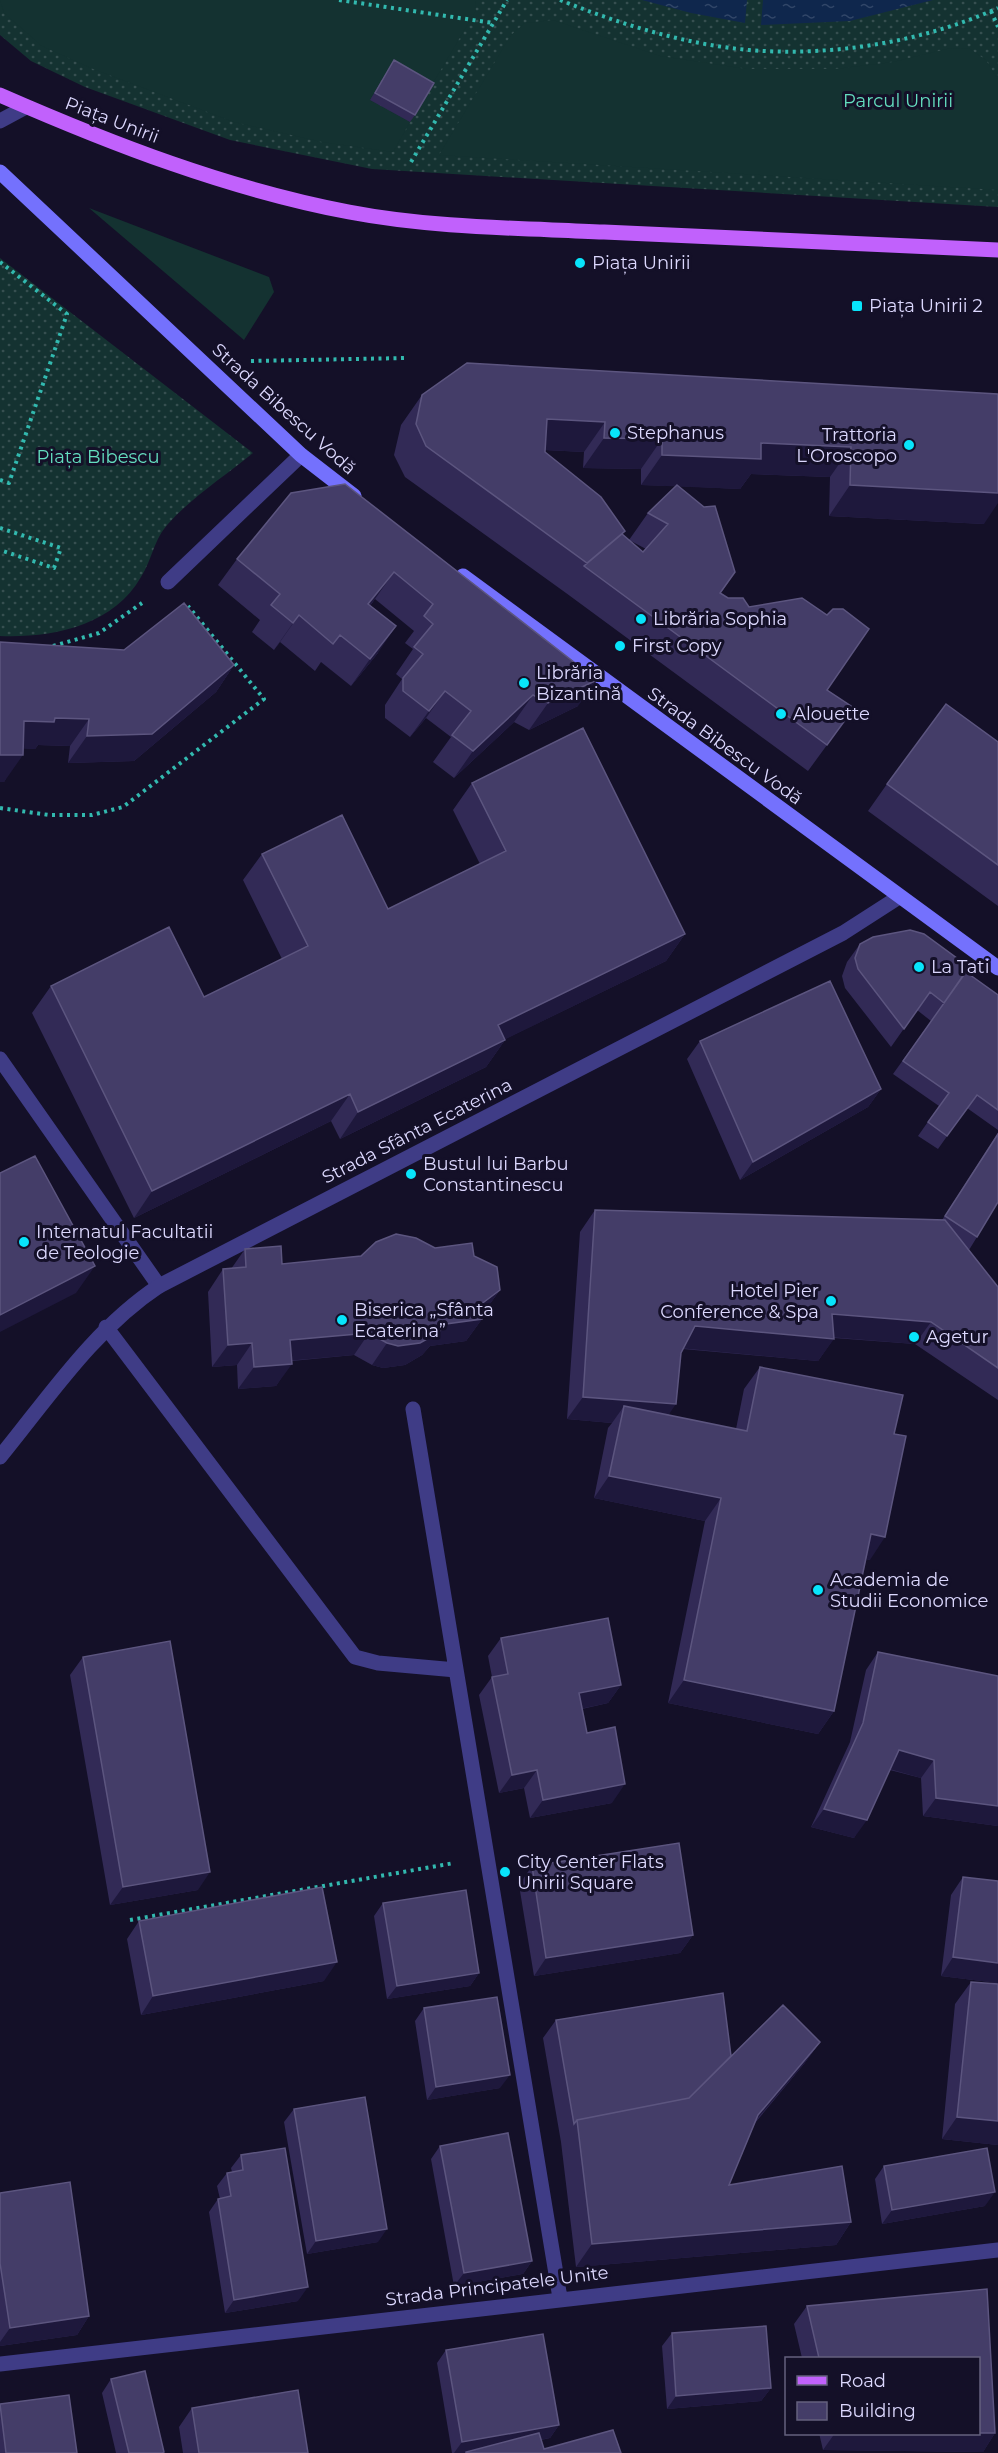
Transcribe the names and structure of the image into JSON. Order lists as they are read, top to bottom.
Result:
{
  "streets": {
    "main road": ["Piața Unirii"],
    "street": ["Strada Bibescu Vodă", "Strada Sfânta Ecaterina", "Strada Principatele Unite"]
  },
  "crossings": [
    ["Strada Bibescu Vodă", "Strada Sfânta Ecaterina"]
  ],
  "parks": ["Parcul Unirii", "Piața Bibescu"],
  "places": {
    "other": [
      "Piața Unirii",
      "Stephanus",
      "Trattoria L'Oroscopo",
      "Librăria Sophia",
      "First Copy",
      "Librăria Bizantină",
      "Alouette",
      "La Tati",
      "Bustul lui Barbu Constantinescu",
      "Internatul Facultatii de Teologie",
      "Hotel Pier Conference & Spa",
      "Biserica „Sfânta Ecaterina”",
      "Agetur",
      "Academia de Studii Economice",
      "City Center Flats Unirii Square"
    ],
    "transit": ["Piața Unirii 2"]
  },
  "legend": ["Road", "Building"]
}
